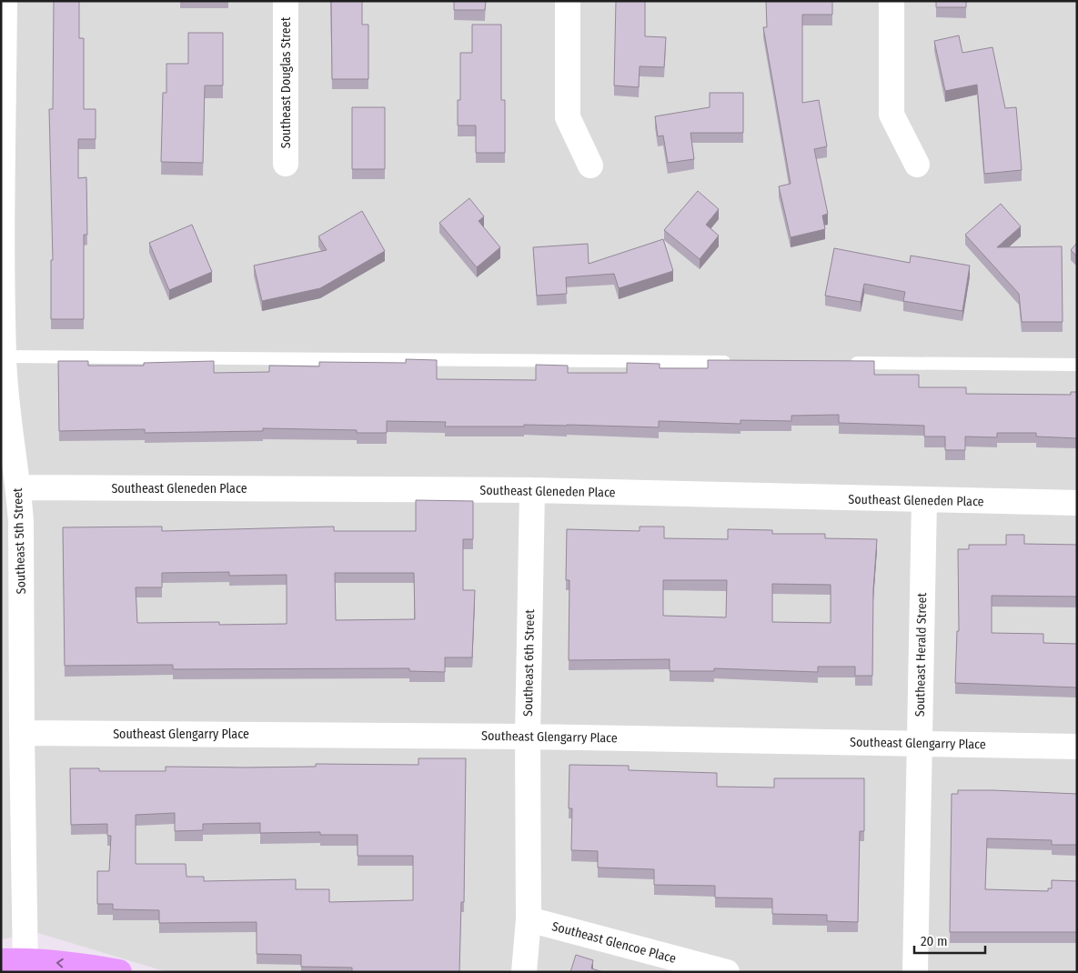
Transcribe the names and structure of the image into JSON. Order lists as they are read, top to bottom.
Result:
{
  "streets": {
    "street": [
      "Southeast Douglas Street",
      "Southeast Gleneden Place",
      "Southeast 5th Street",
      "Southeast Herald Street",
      "Southeast 6th Street",
      "Southeast Glengarry Place",
      "Southeast Glencoe Place"
    ]
  },
  "crossings": [
    ["Southeast Gleneden Place", "Southeast 5th Street"],
    ["Southeast Gleneden Place", "Southeast Herald Street"],
    ["Southeast Gleneden Place", "Southeast 6th Street"],
    ["Southeast 5th Street", "Southeast Glengarry Place"],
    ["Southeast Herald Street", "Southeast Glengarry Place"],
    ["Southeast 6th Street", "Southeast Glengarry Place"],
    ["Southeast 6th Street", "Southeast Glencoe Place"]
  ],
  "scale_bar": "20 m"
}
